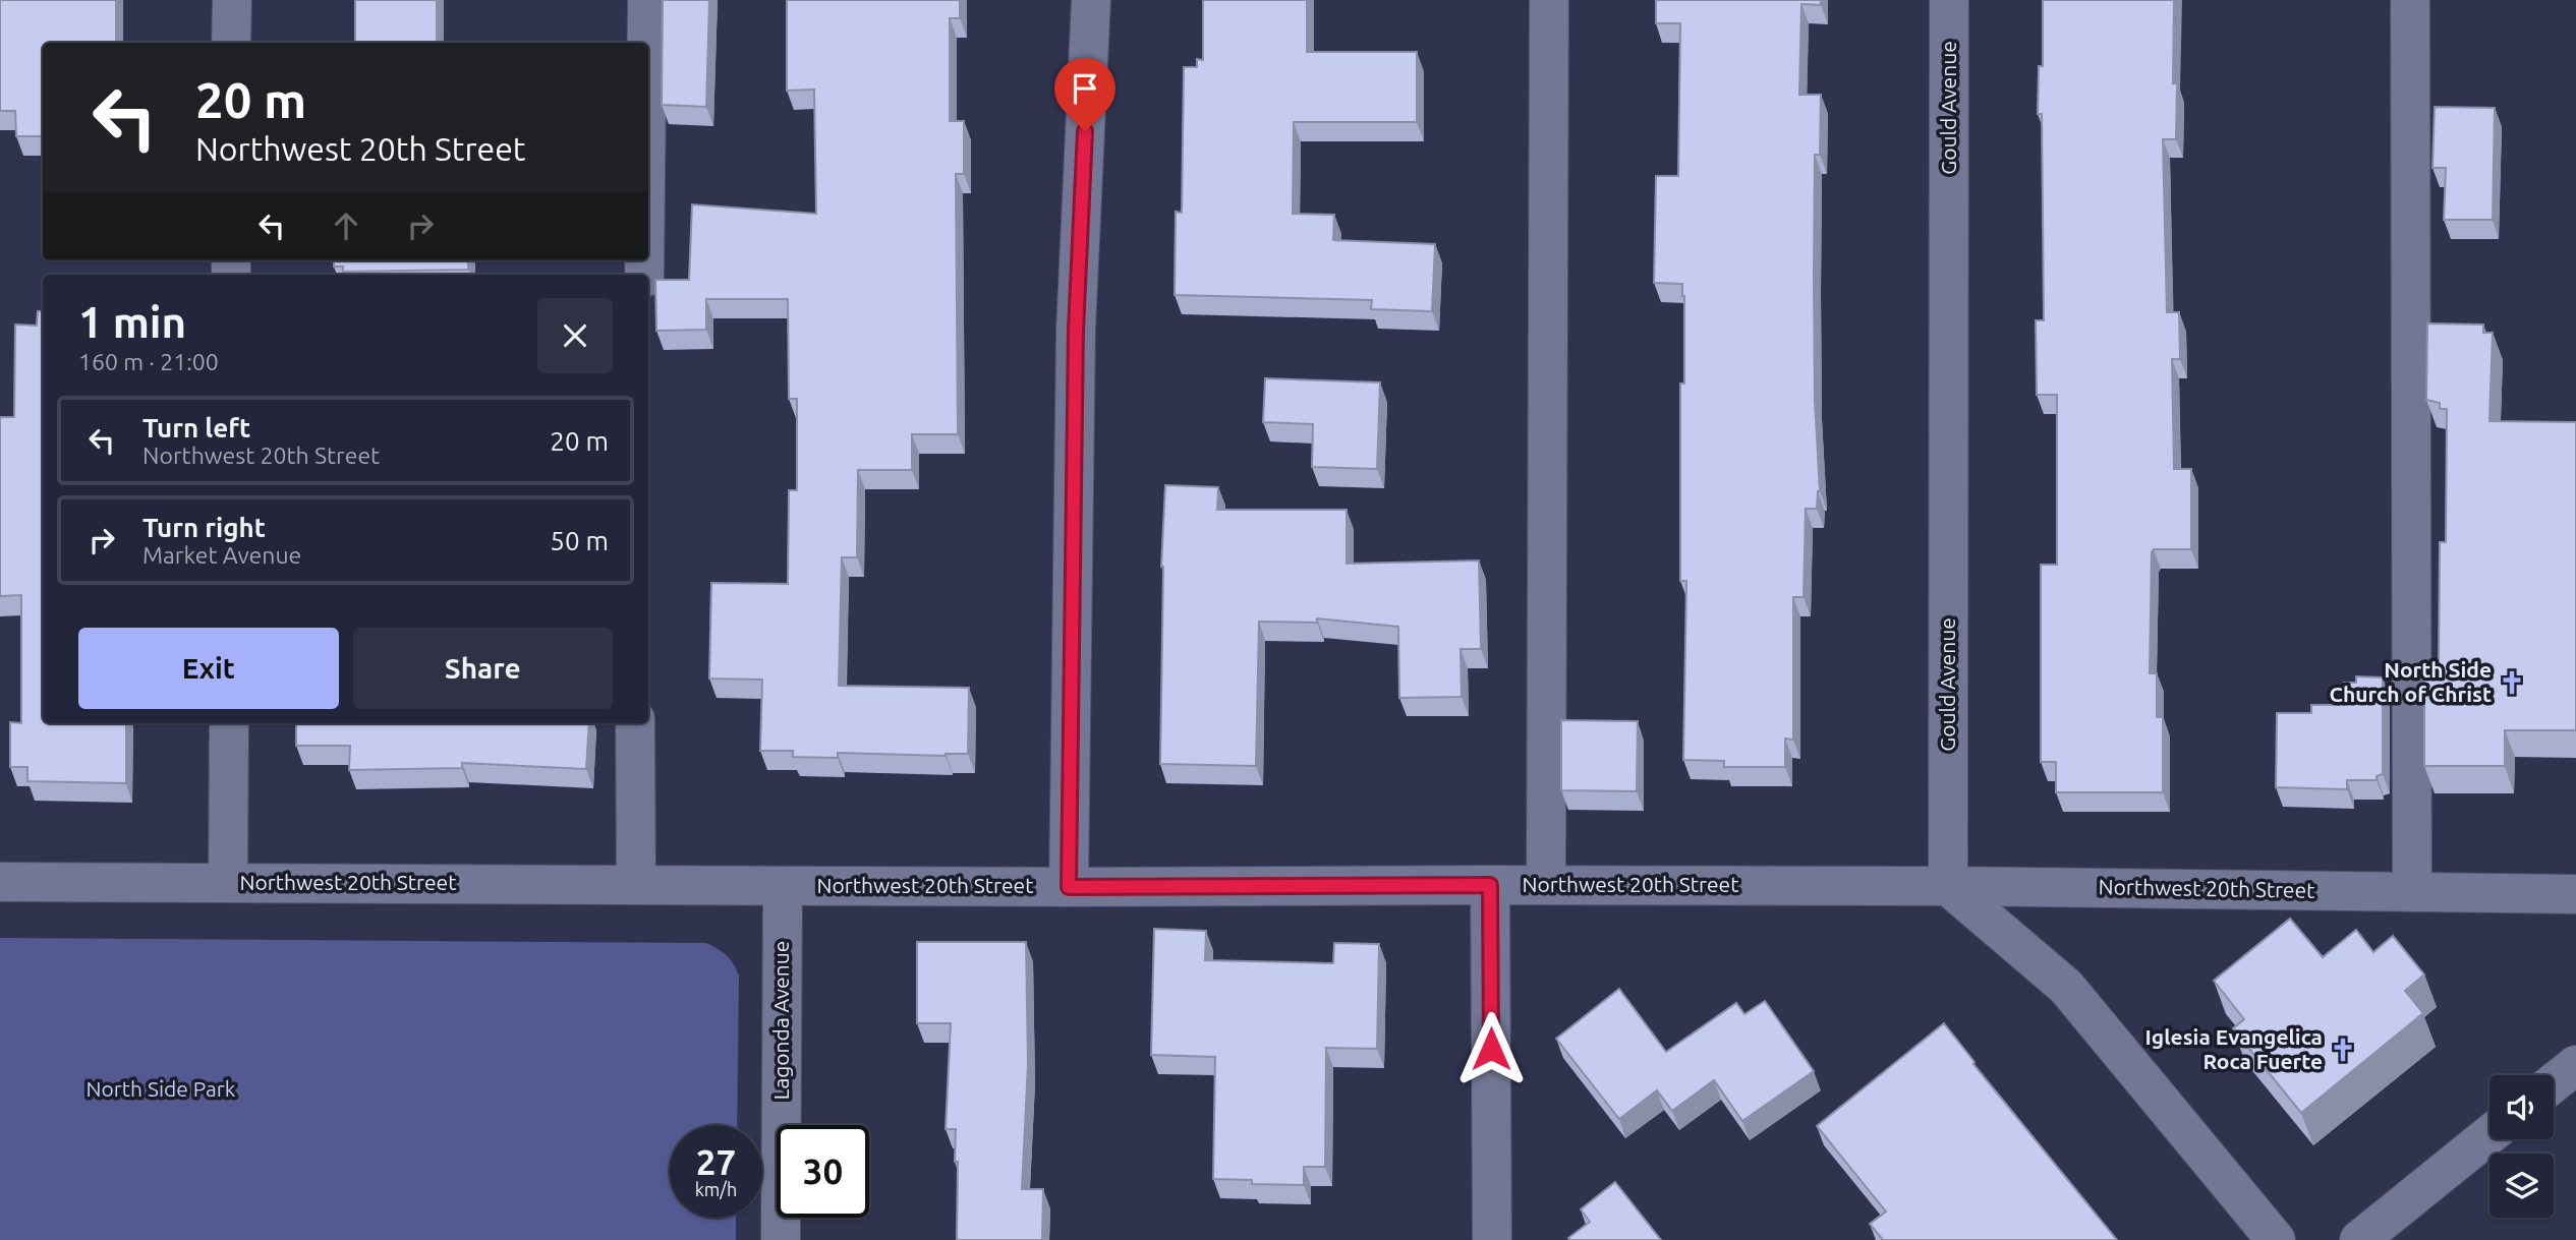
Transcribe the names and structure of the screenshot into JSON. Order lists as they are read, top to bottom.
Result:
{
  "streets": {
    "street": ["Gould Avenue", "Northwest 20th Street", "Lagonda Avenue"]
  },
  "crossings": [
    ["Gould Avenue", "Northwest 20th Street"],
    ["Northwest 20th Street", "Lagonda Avenue"]
  ],
  "parks": ["North Side Park"],
  "places": {
    "church": ["North Side Church of Christ", "Iglesia Evangelica Roca Fuerte"]
  },
  "page": {
    "turn": ["20 m", "Northwest 20th Street"],
    "heading": ["1 min", "160 m · 21:00"],
    "list": [
      {
        "name": "Turn left",
        "note": "Northwest 20th Street",
        "value": "20 m"
      },
      {
        "name": "Turn right",
        "note": "Market Avenue",
        "value": "50 m"
      }
    ],
    "buttons": ["Exit", "Share"],
    "speed": "27 km/h",
    "limit": "30"
  }
}
